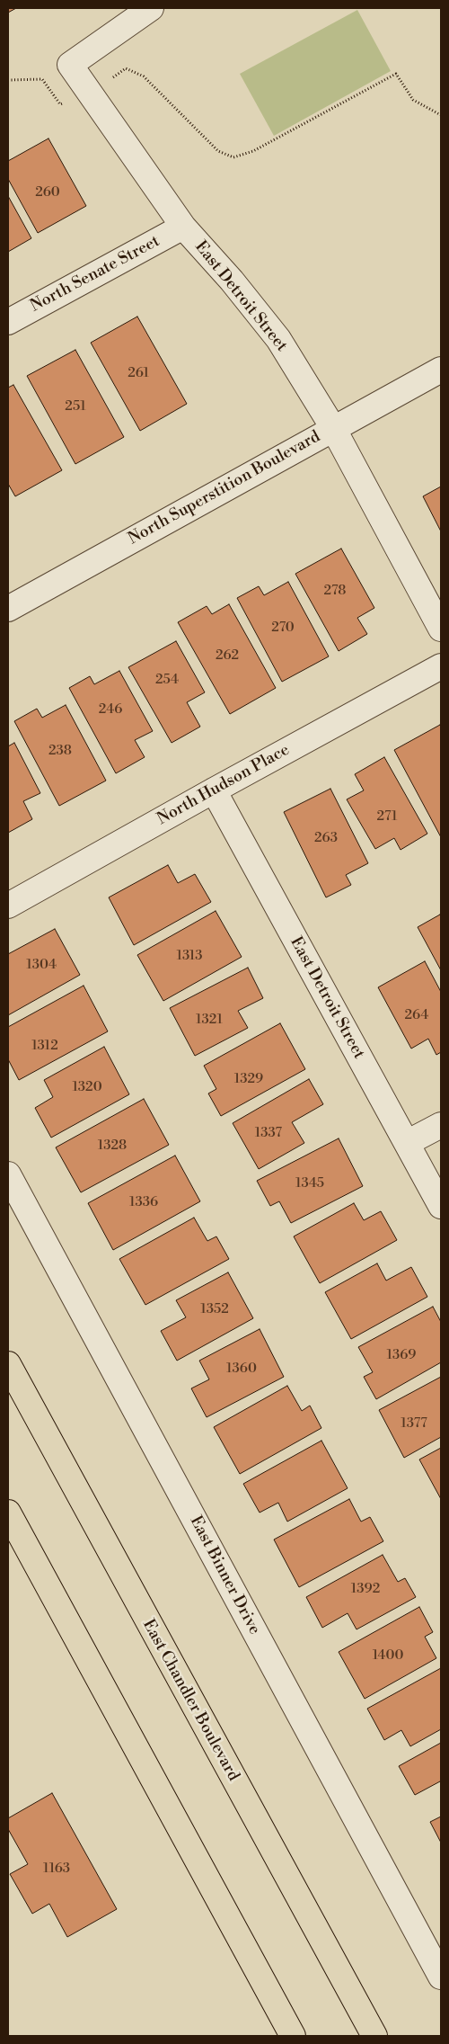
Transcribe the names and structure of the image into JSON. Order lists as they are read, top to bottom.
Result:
{
  "streets": {
    "main road": ["East Chandler Boulevard"],
    "street": [
      "North Senate Street",
      "East Detroit Street",
      "North Superstition Boulevard",
      "North Hudson Place",
      "East Binner Drive"
    ]
  },
  "crossings": [
    ["North Senate Street", "East Detroit Street"],
    ["East Detroit Street", "North Superstition Boulevard"],
    ["East Detroit Street", "North Hudson Place"]
  ],
  "house_numbers": [
    "260",
    "261",
    "251",
    "278",
    "270",
    "262",
    "254",
    "246",
    "238",
    "271",
    "263",
    "1313",
    "1304",
    "264",
    "1321",
    "1312",
    "1329",
    "1320",
    "1337",
    "1328",
    "1345",
    "1336",
    "1352",
    "1369",
    "1360",
    "1377",
    "1392",
    "1400",
    "1163"
  ]
}
